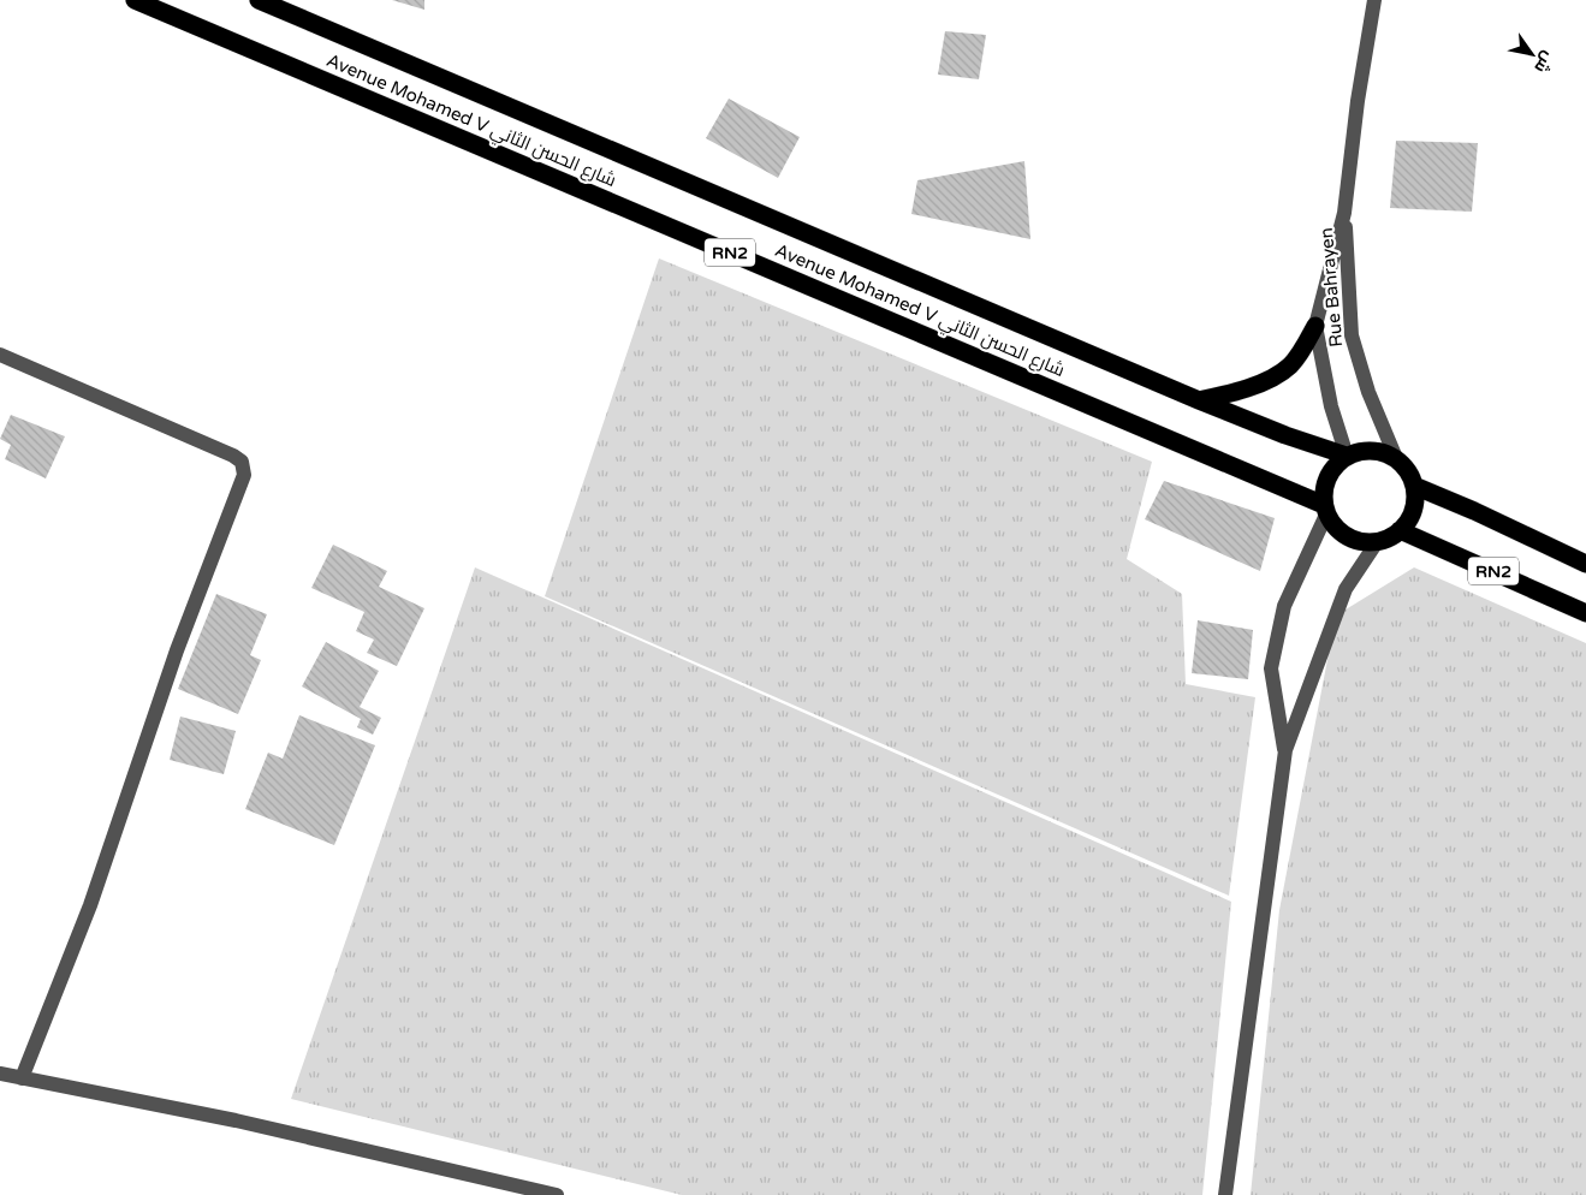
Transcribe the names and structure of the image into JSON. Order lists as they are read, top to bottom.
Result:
{
  "streets": {
    "highway": ["Avenue Mohamed V شارع الحسن الثاني", "RN2"],
    "street": ["Rue Bahrayen"]
  },
  "crossings": [
    ["Avenue Mohamed V شارع الحسن الثاني", "RN2"],
    ["Avenue Mohamed V شارع الحسن الثاني", "Rue Bahrayen"],
    ["RN2", "Rue Bahrayen"]
  ],
  "north": "bottom right"
}
